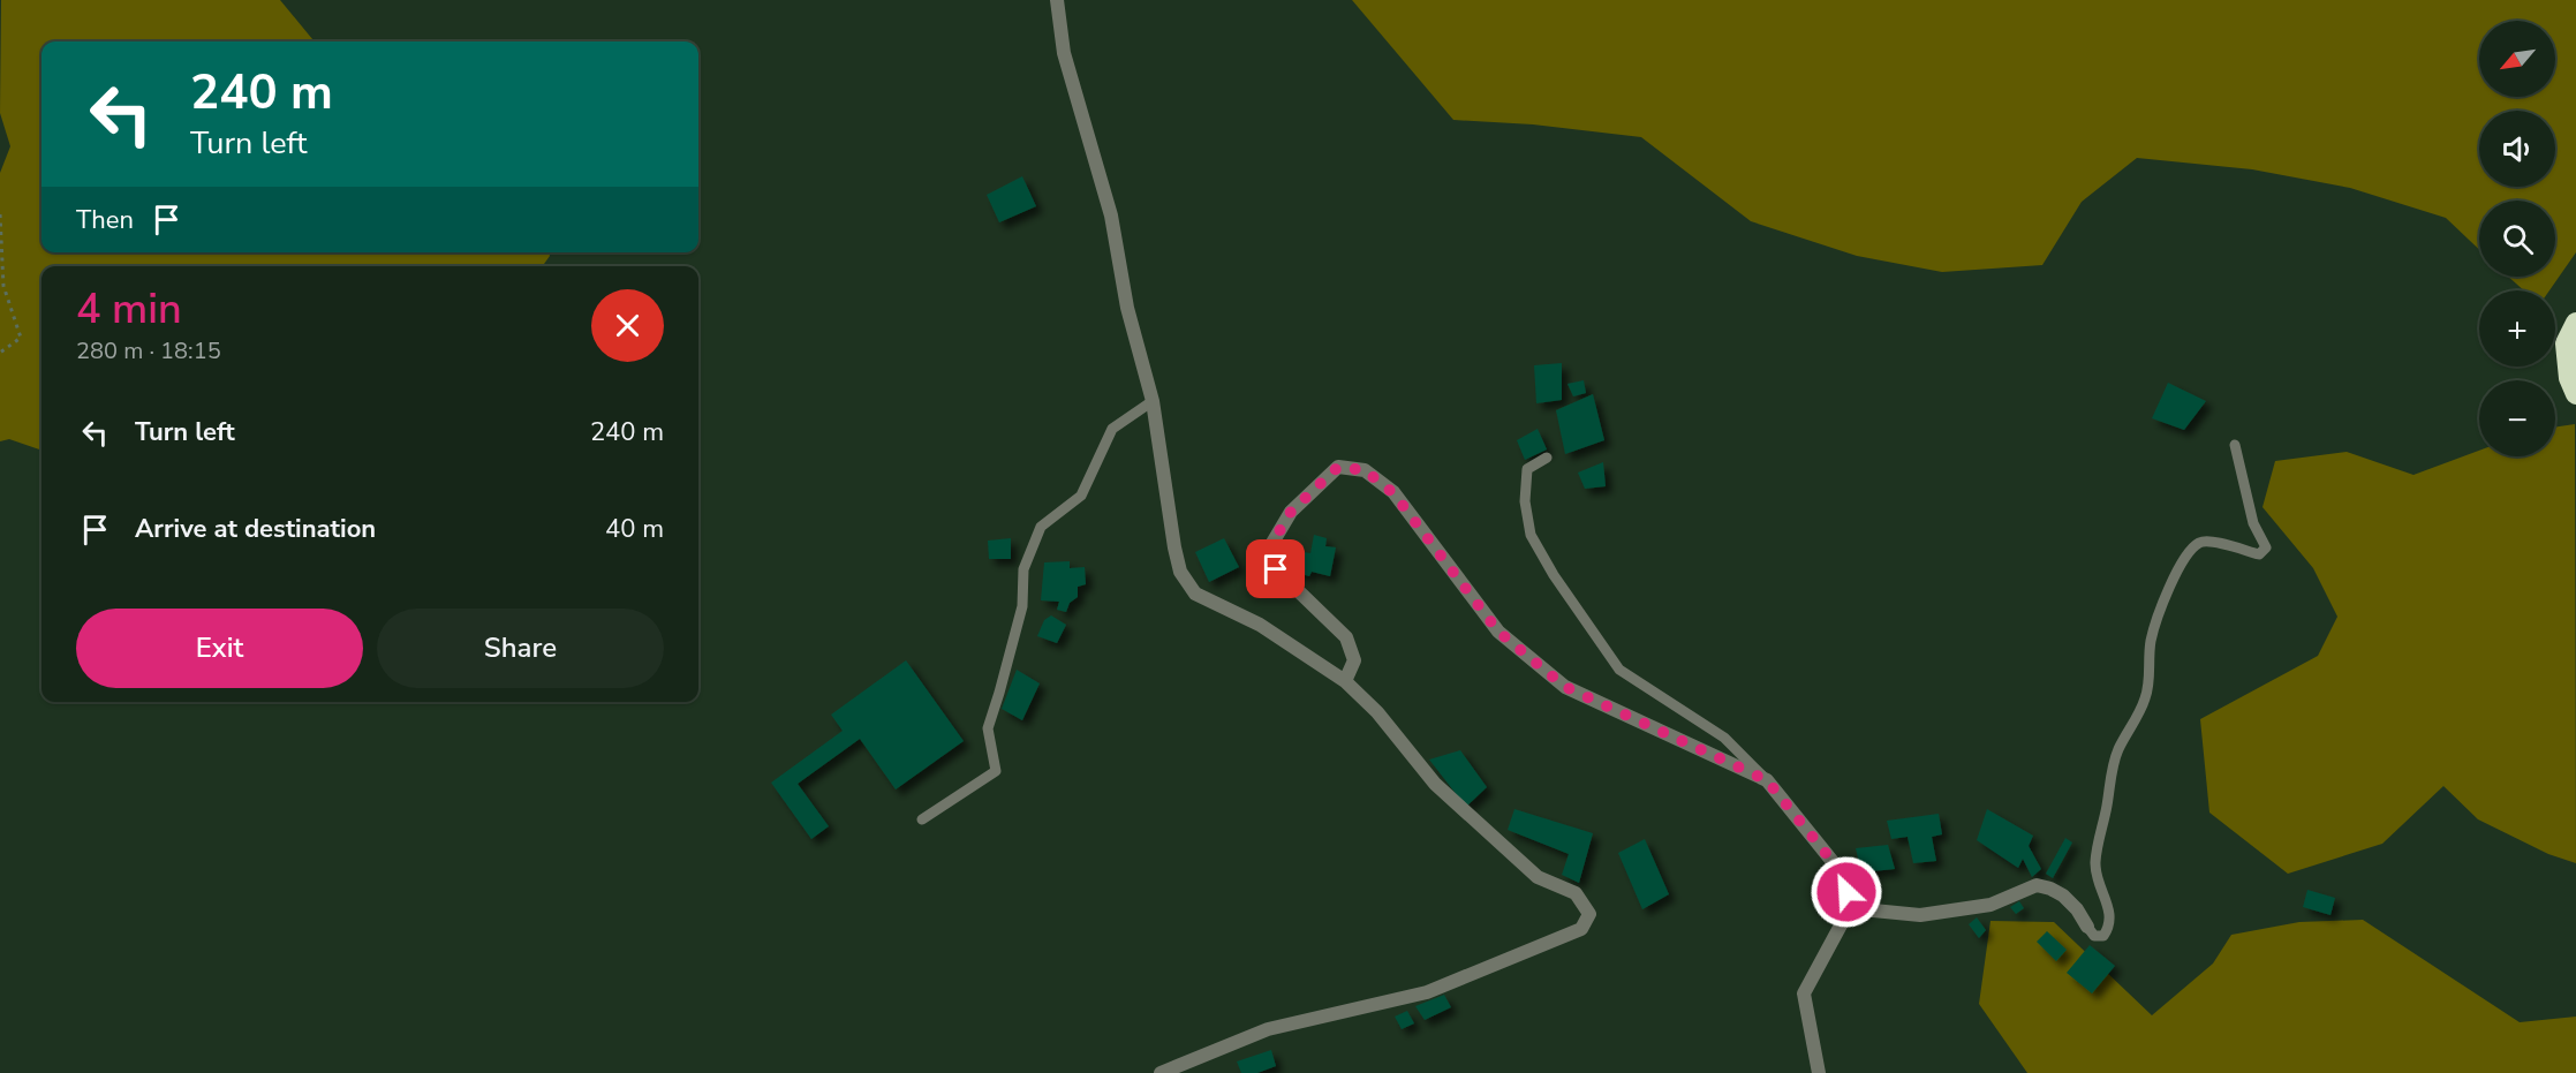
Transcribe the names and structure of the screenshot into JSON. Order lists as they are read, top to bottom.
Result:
{
  "north": "bottom left",
  "page": {
    "map_buttons": ["+", "−"],
    "turn": ["240 m", "Turn left"],
    "then": "Then",
    "heading": ["4 min", "280 m · 18:15"],
    "list": [
      {
        "name": "Turn left",
        "value": "240 m"
      },
      {
        "name": "Arrive at destination",
        "value": "40 m"
      }
    ],
    "buttons": ["Exit", "Share"]
  }
}
